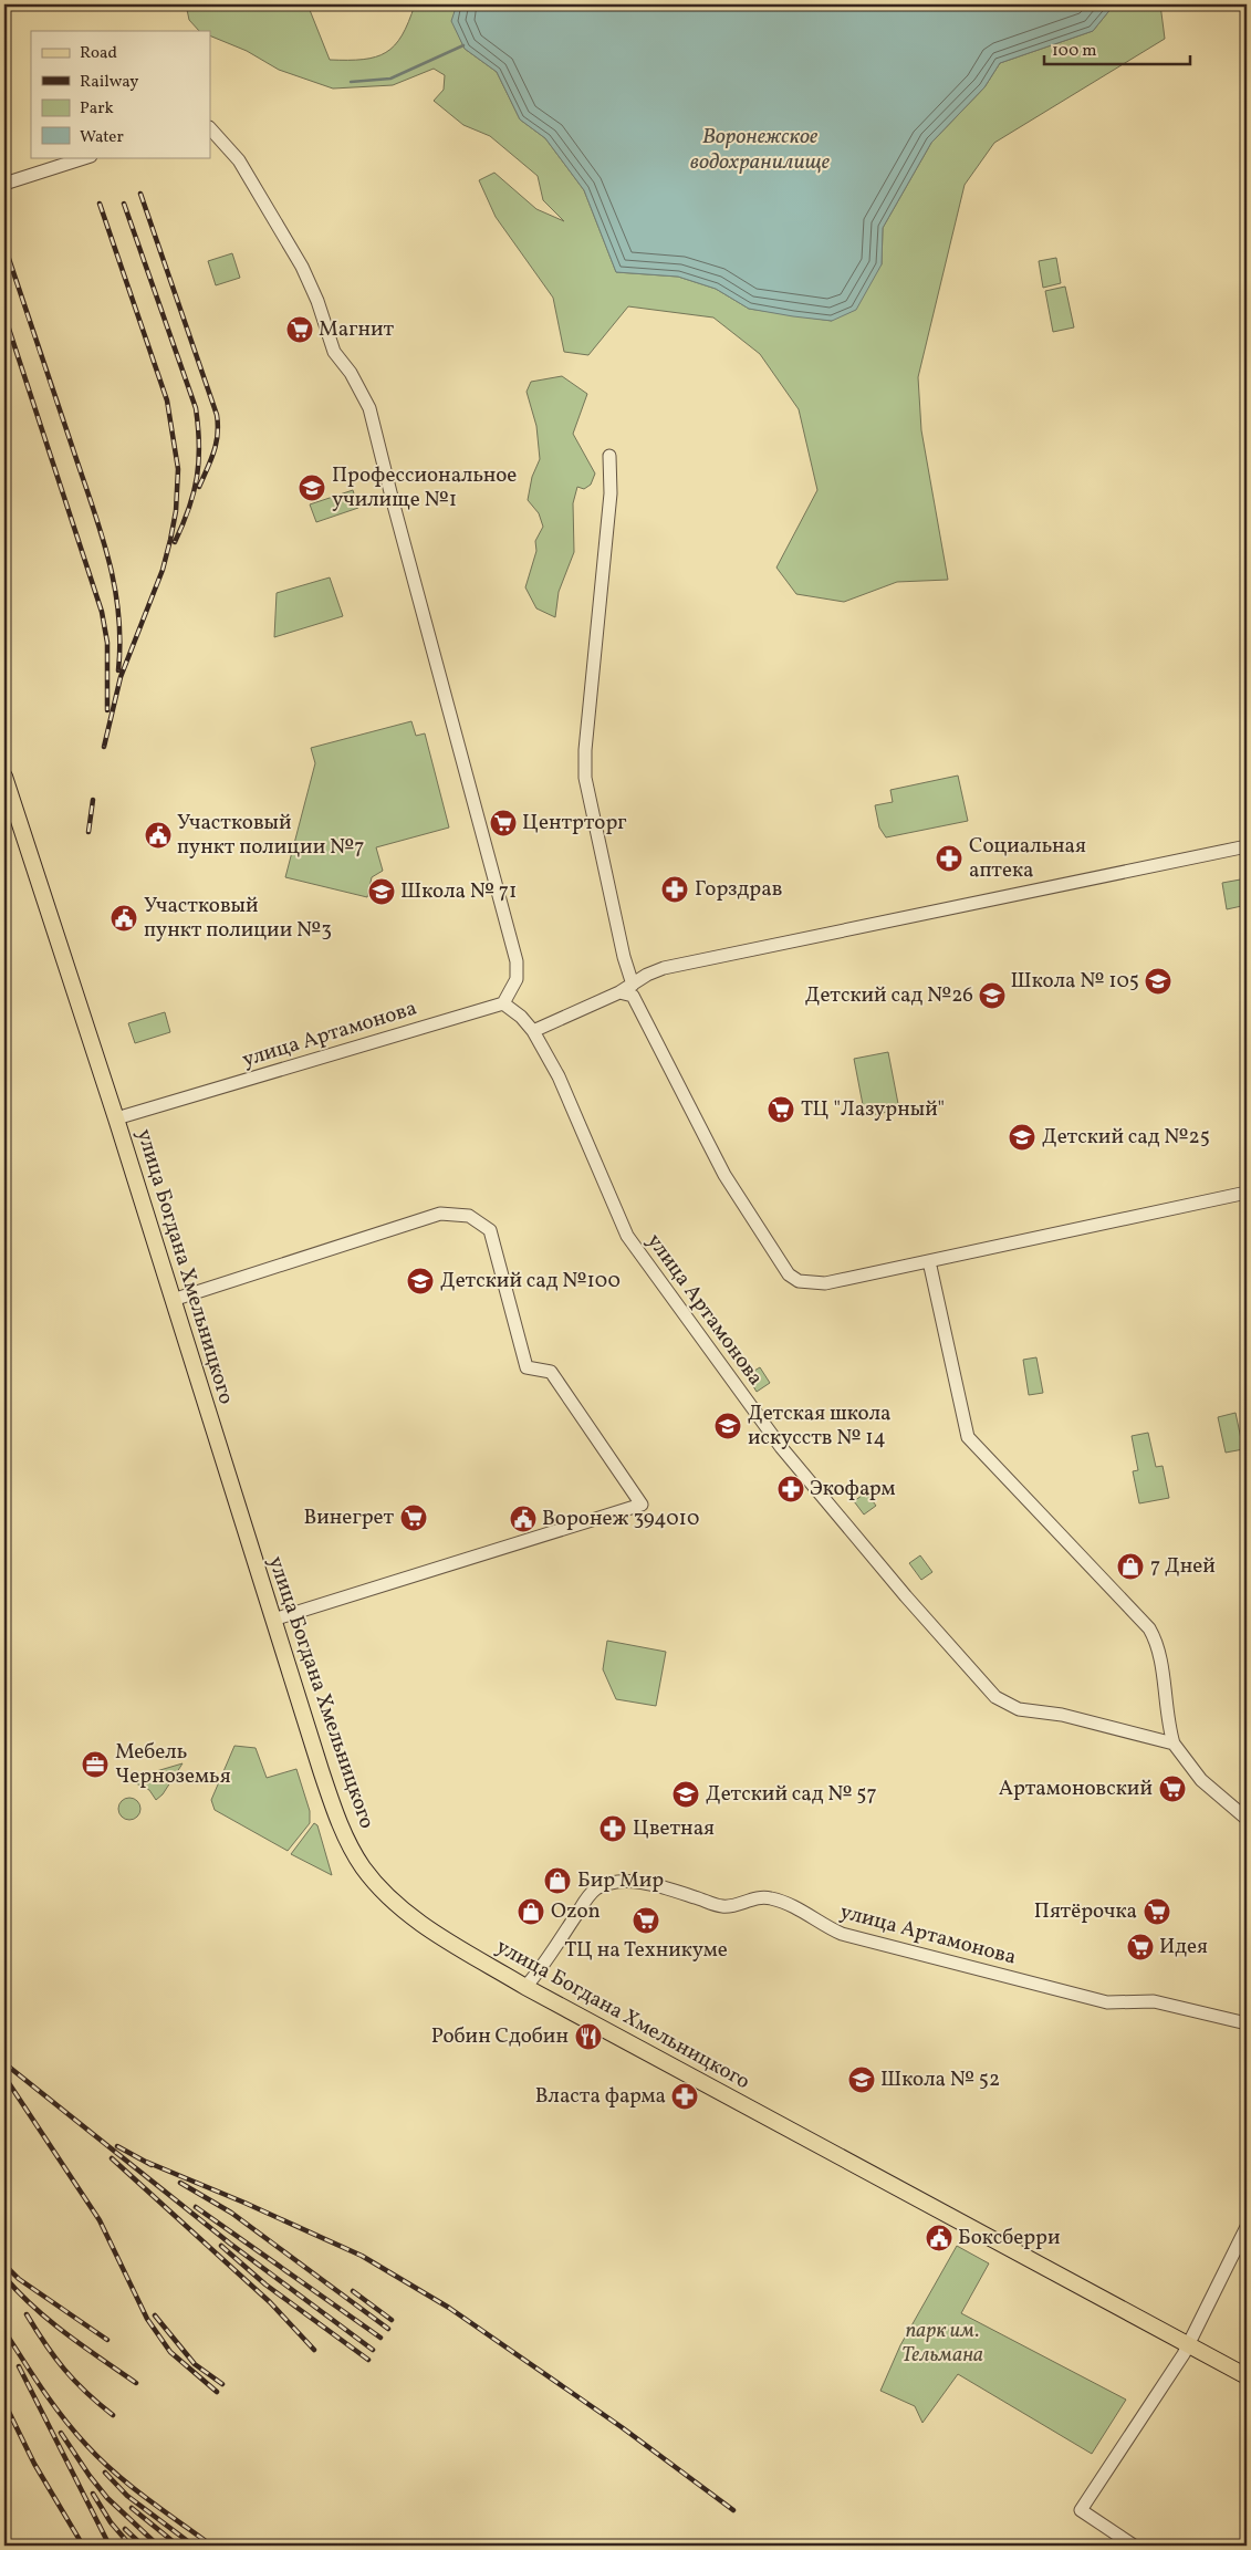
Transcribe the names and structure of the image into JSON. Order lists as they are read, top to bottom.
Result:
{
  "streets": {
    "main road": ["улица Богдана Хмельницкого"],
    "street": ["улица Артамонова"]
  },
  "crossings": [
    ["улица Артамонова", "улица Богдана Хмельницкого"]
  ],
  "water": ["Воронежское водохранилище"],
  "parks": ["парк им. Тельмана"],
  "places": {
    "supermarket": [
      "Магнит",
      "Центрторг",
      "ТЦ \"Лазурный\"",
      "Винегрет",
      "Артамоновский",
      "Пятёрочка",
      "ТЦ на Техникуме",
      "Идея"
    ],
    "school or university": [
      "Профессиональное училище №1",
      "Школа № 71",
      "Школа № 105",
      "Детский сад №26",
      "Детский сад №25",
      "Детский сад №100",
      "Детская школа искусств № 14",
      "Детский сад № 57",
      "Школа № 52"
    ],
    "public building": [
      "Участковый пункт полиции №7",
      "Участковый пункт полиции №3",
      "Воронеж 394010",
      "Боксберри"
    ],
    "pharmacy": [
      "Социальная аптека",
      "Горздрав",
      "Экофарм",
      "Цветная",
      "Власта фарма"
    ],
    "shop": ["7 Дней", "Бир Мир", "Ozon"],
    "office": ["Мебель Черноземья"],
    "restaurant": ["Робин Сдобин"]
  },
  "legend": [
    "Road",
    "Railway",
    "Park",
    "Water"
  ],
  "scale_bar": "100 m"
}
